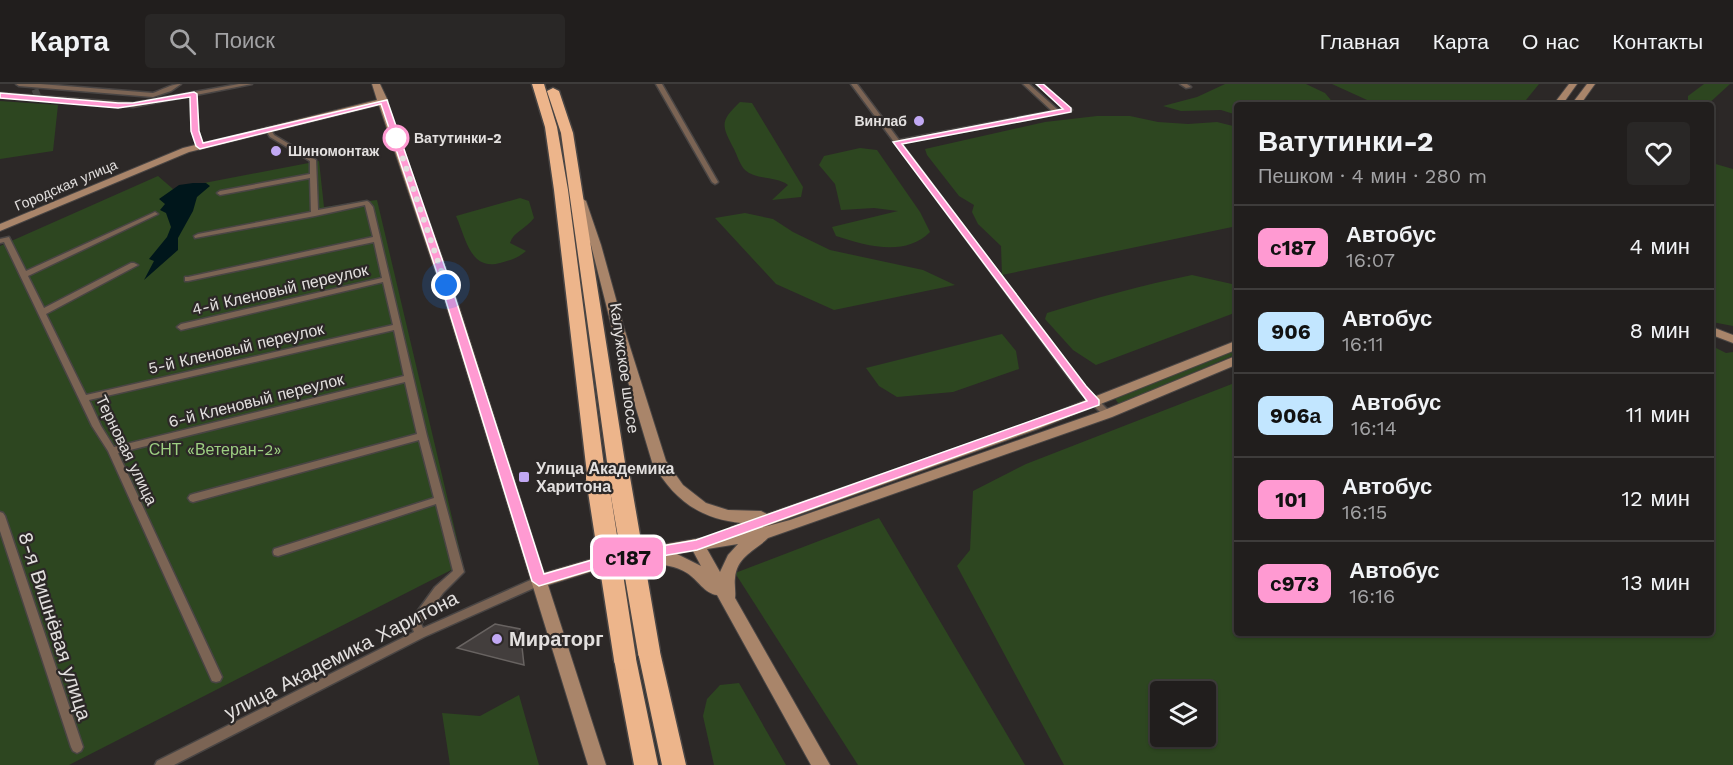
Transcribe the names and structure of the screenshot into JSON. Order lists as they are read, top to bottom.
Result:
{
  "streets": {
    "highway": ["Калужское шоссе"],
    "main road": ["Городская улица"],
    "street": [
      "4-й Кленовый переулок",
      "5-й Кленовый переулок",
      "6-й Кленовый переулок",
      "Терновая улица",
      "8-я Вишнёвая улица",
      "улица Академика Харитона"
    ]
  },
  "crossings": [
    ["5-й Кленовый переулок", "Терновая улица"],
    ["6-й Кленовый переулок", "Терновая улица"]
  ],
  "parks": ["СНТ «Ветеран-2»"],
  "places": {
    "other": [
      "Винлаб",
      "Ватутинки-2",
      "Шиномонтаж",
      "Мираторг"
    ],
    "transit": ["Улица Академика Харитона"]
  },
  "lines": ["bus line с187"],
  "page": {
    "header": "Карта",
    "search": "Поиск",
    "nav": [
      "Главная",
      "Карта",
      "О нас",
      "Контакты"
    ],
    "on_map": "с187",
    "heading": ["Ватутинки-2", "Пешком · 4 мин · 280 m"],
    "list": [
      {
        "mark": "с187",
        "name": "Автобус",
        "note": "16:07",
        "value": "4 мин"
      },
      {
        "mark": "906",
        "name": "Автобус",
        "note": "16:11",
        "value": "8 мин"
      },
      {
        "mark": "906а",
        "name": "Автобус",
        "note": "16:14",
        "value": "11 мин"
      },
      {
        "mark": "101",
        "name": "Автобус",
        "note": "16:15",
        "value": "12 мин"
      },
      {
        "mark": "с973",
        "name": "Автобус",
        "note": "16:16",
        "value": "13 мин"
      }
    ]
  }
}
